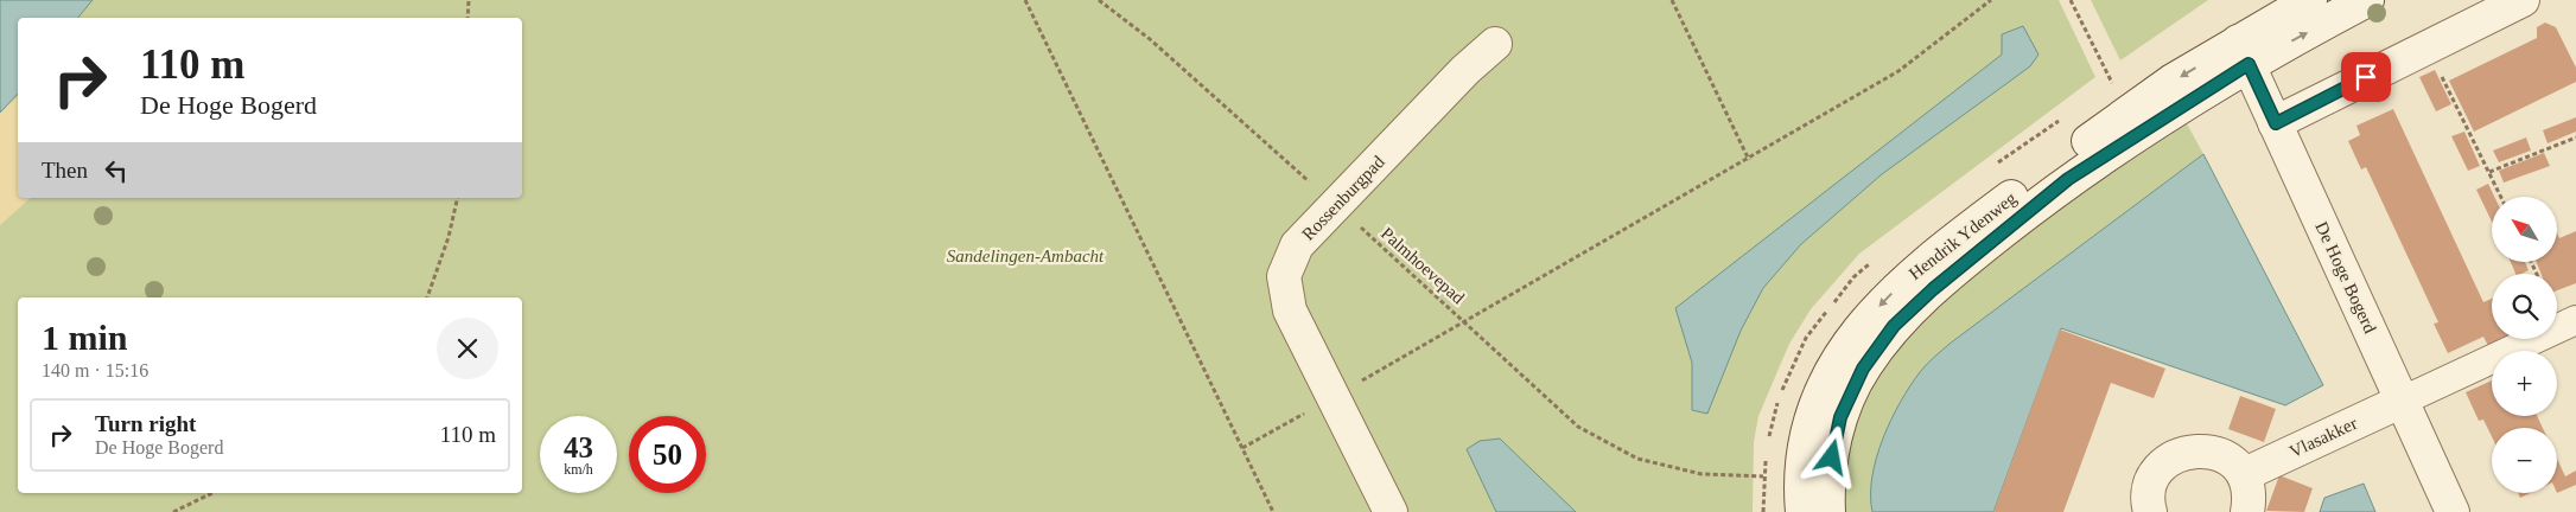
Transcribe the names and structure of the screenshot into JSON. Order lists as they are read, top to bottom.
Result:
{
  "streets": {
    "street": [
      "Rossenburgpad",
      "Hendrik Ydenweg",
      "De Hoge Bogerd",
      "Vlasakker"
    ],
    "path": ["Palmhoevepad"]
  },
  "crossings": [
    ["Rossenburgpad", "Palmhoevepad"],
    ["Hendrik Ydenweg", "De Hoge Bogerd"],
    ["De Hoge Bogerd", "Vlasakker"]
  ],
  "parks": ["Sandelingen-Ambacht"],
  "north": "top left",
  "page": {
    "turn": ["110 m", "De Hoge Bogerd"],
    "then": "Then",
    "map_buttons": ["+", "−"],
    "heading": ["1 min", "140 m · 15:16"],
    "list": [
      {
        "name": "Turn right",
        "note": "De Hoge Bogerd",
        "value": "110 m"
      }
    ],
    "speed": "43 km/h",
    "limit": "50"
  }
}
